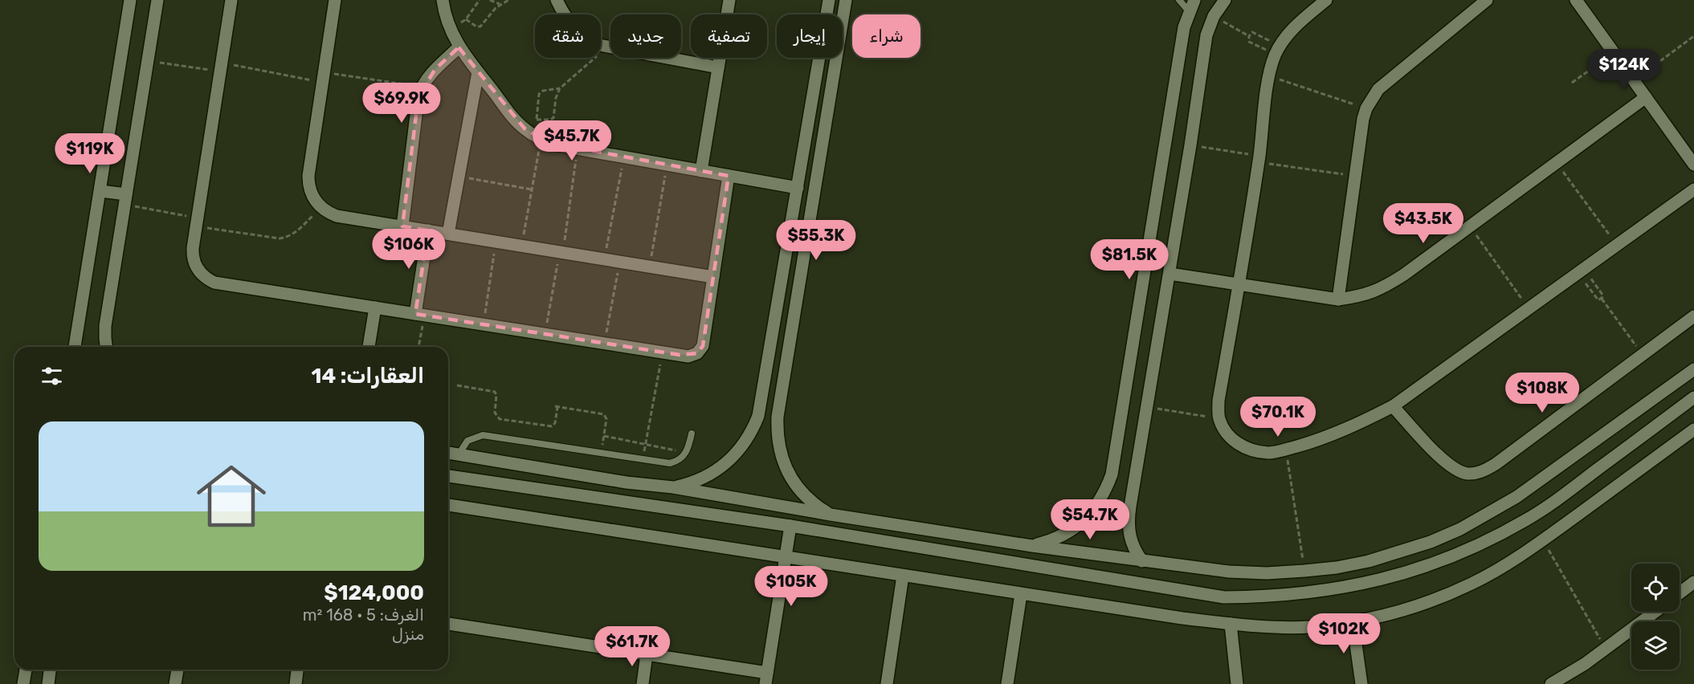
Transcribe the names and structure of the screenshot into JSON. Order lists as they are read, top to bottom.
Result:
{
  "page": {
    "chip": [
      "شراء",
      "إيجار",
      "تصفية",
      "جديد",
      "شقة"
    ],
    "price": [
      "$124K",
      "$69.9K",
      "$45.7K",
      "$119K",
      "$43.5K",
      "$55.3K",
      "$106K",
      "$81.5K",
      "$108K",
      "$70.1K",
      "$54.7K",
      "$105K",
      "$102K",
      "$61.7K"
    ],
    "heading": "العقارات: 14",
    "list": [
      {
        "name": "$124,000",
        "note": "الغرف: 5 · 168 m² · منزل"
      }
    ]
  }
}
